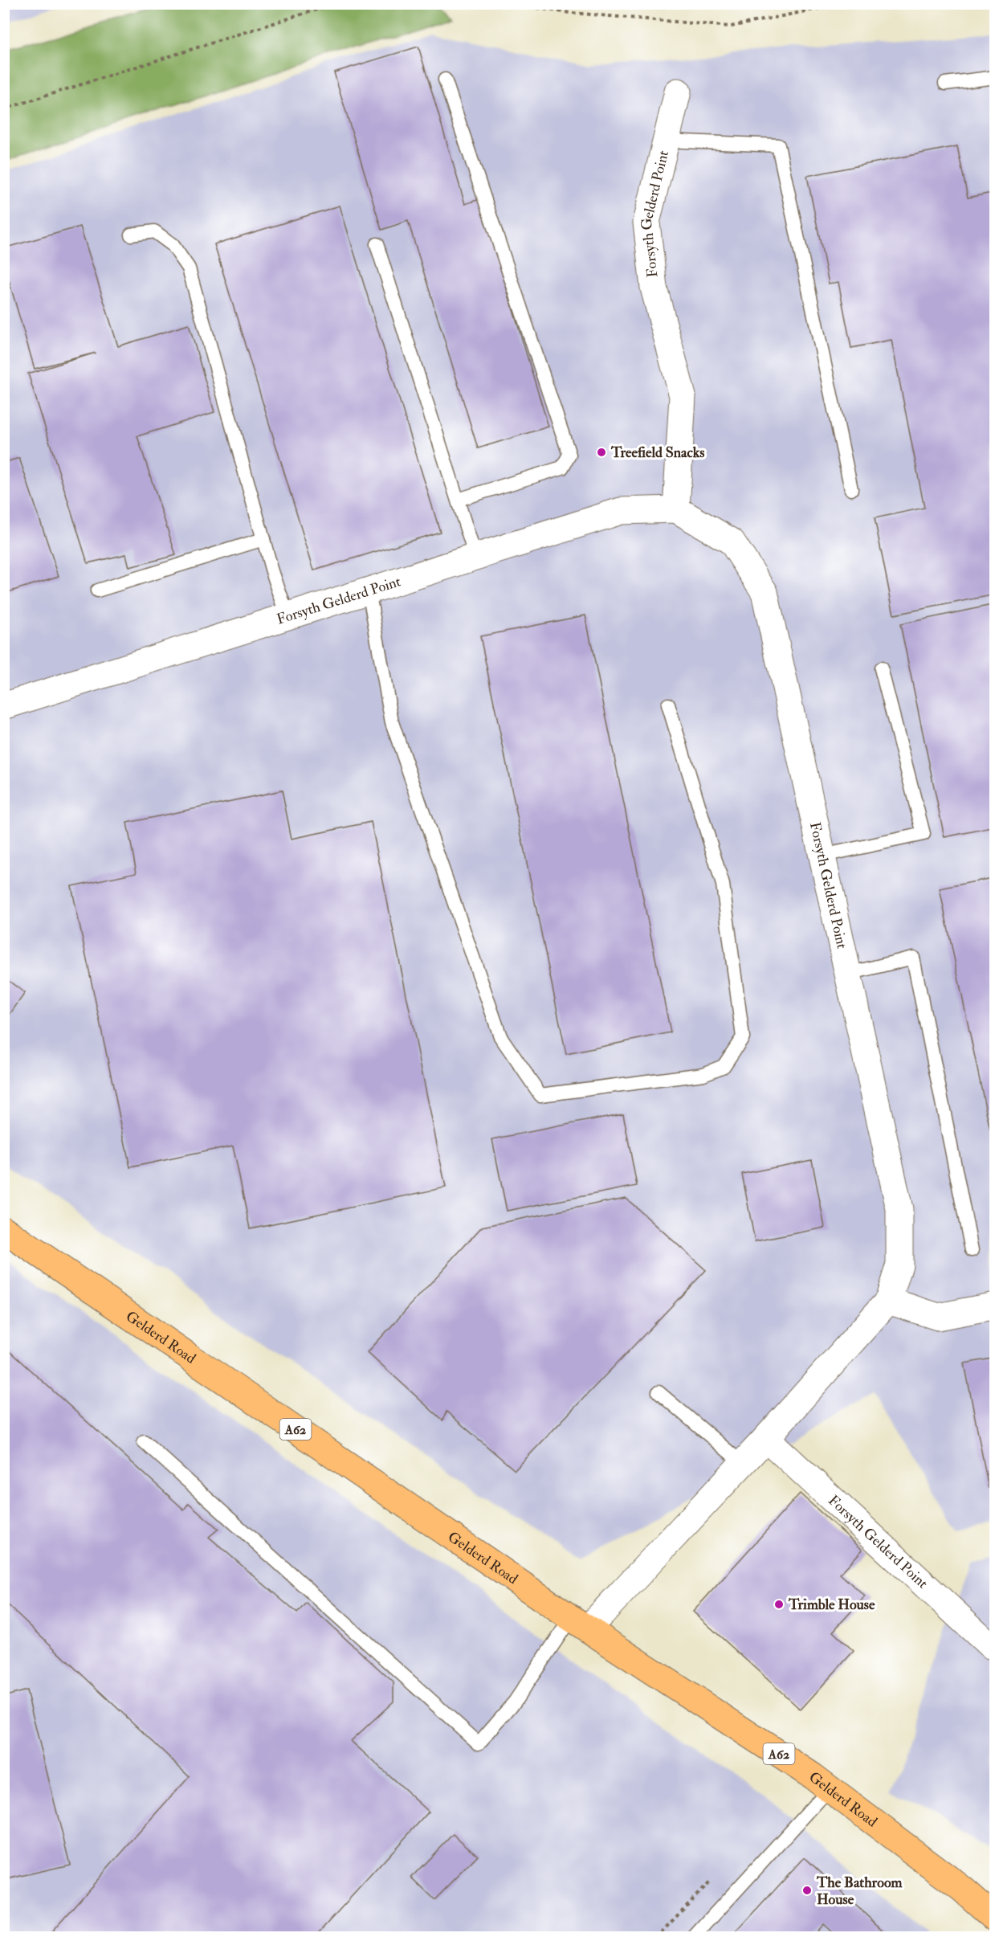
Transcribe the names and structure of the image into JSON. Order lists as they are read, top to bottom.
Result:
{
  "streets": {
    "main road": ["Gelderd Road", "A62"],
    "street": ["Forsyth Gelderd Point"]
  },
  "crossings": [
    ["Forsyth Gelderd Point", "Gelderd Road"]
  ],
  "places": ["Treefield Snacks", "Trimble House", "The Bathroom House"]
}
